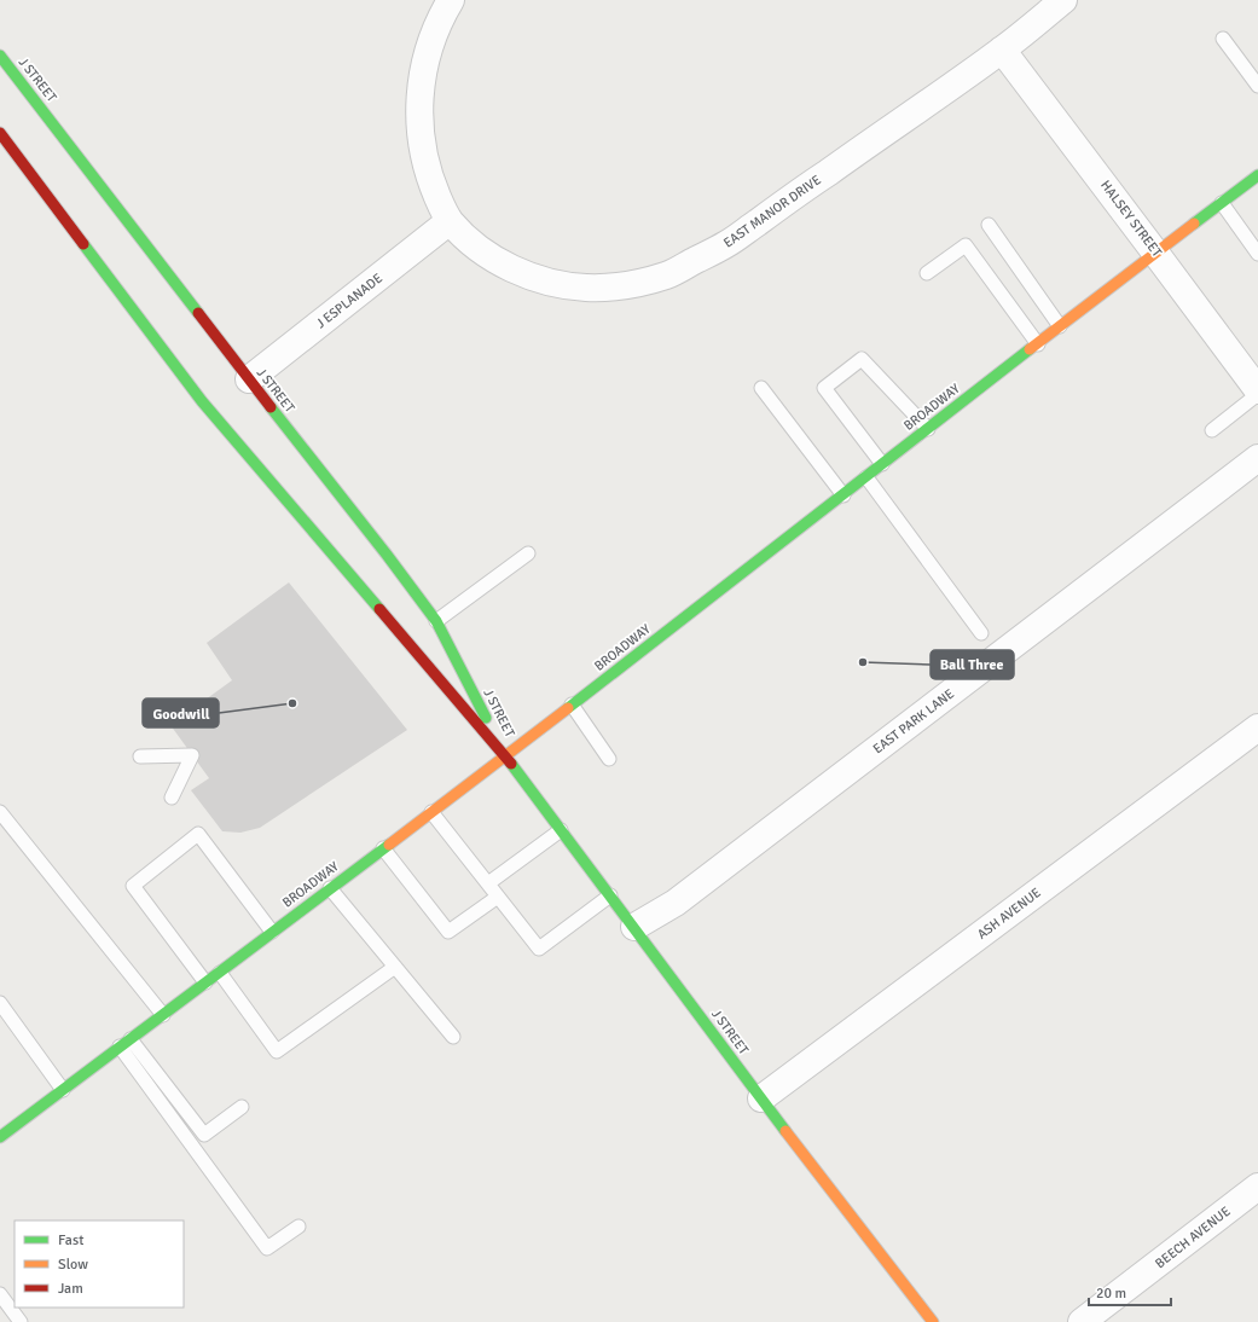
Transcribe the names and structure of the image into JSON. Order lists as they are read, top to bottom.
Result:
{
  "streets": {
    "main road": ["J STREET", "BROADWAY"],
    "street": [
      "EAST MANOR DRIVE",
      "HALSEY STREET",
      "J ESPLANADE",
      "EAST PARK LANE",
      "ASH AVENUE",
      "BEECH AVENUE"
    ]
  },
  "crossings": [
    ["J STREET", "J ESPLANADE"],
    ["J STREET", "BROADWAY"],
    ["J STREET", "EAST PARK LANE"],
    ["J STREET", "ASH AVENUE"],
    ["EAST MANOR DRIVE", "HALSEY STREET"],
    ["EAST MANOR DRIVE", "J ESPLANADE"],
    ["HALSEY STREET", "BROADWAY"]
  ],
  "places": ["Ball Three", "Goodwill"],
  "legend": ["Fast", "Slow", "Jam"],
  "scale_bar": "20 m"
}
